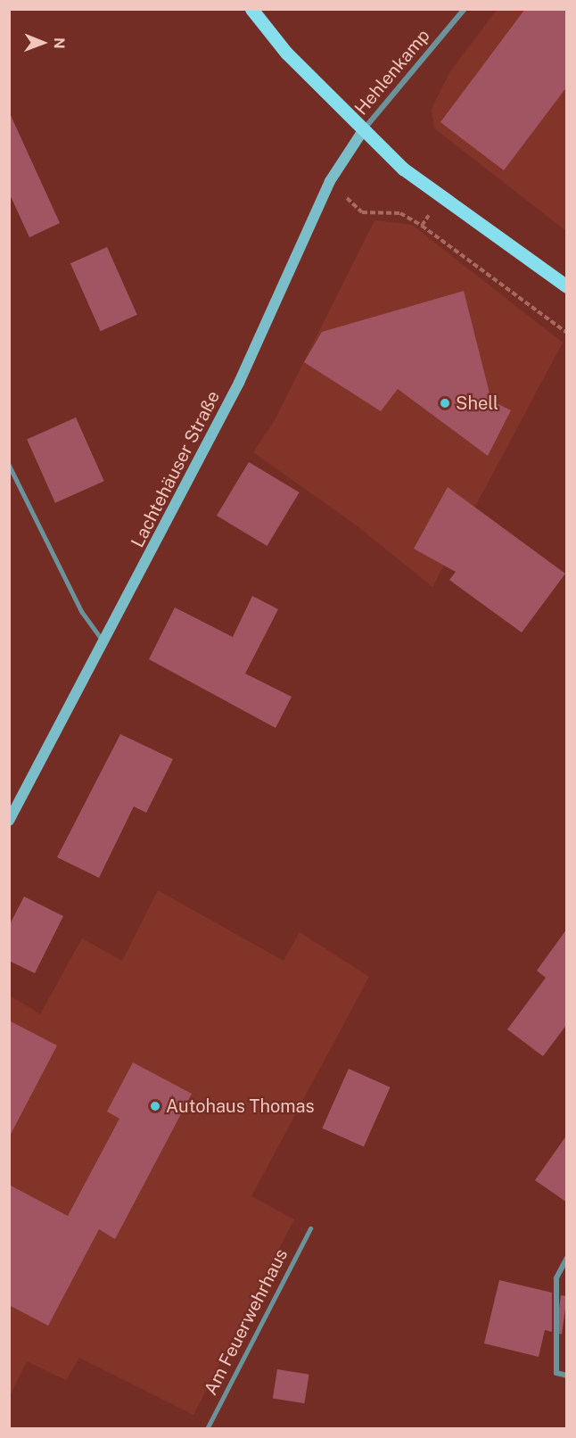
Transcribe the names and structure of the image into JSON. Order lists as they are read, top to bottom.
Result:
{
  "streets": {
    "street": ["Hehlenkamp", "Lachtehäuser Straße"],
    "lane": ["Am Feuerwehrhaus"]
  },
  "crossings": [
    ["Hehlenkamp", "Lachtehäuser Straße"]
  ],
  "places": ["Shell", "Autohaus Thomas"],
  "north": "right"
}
